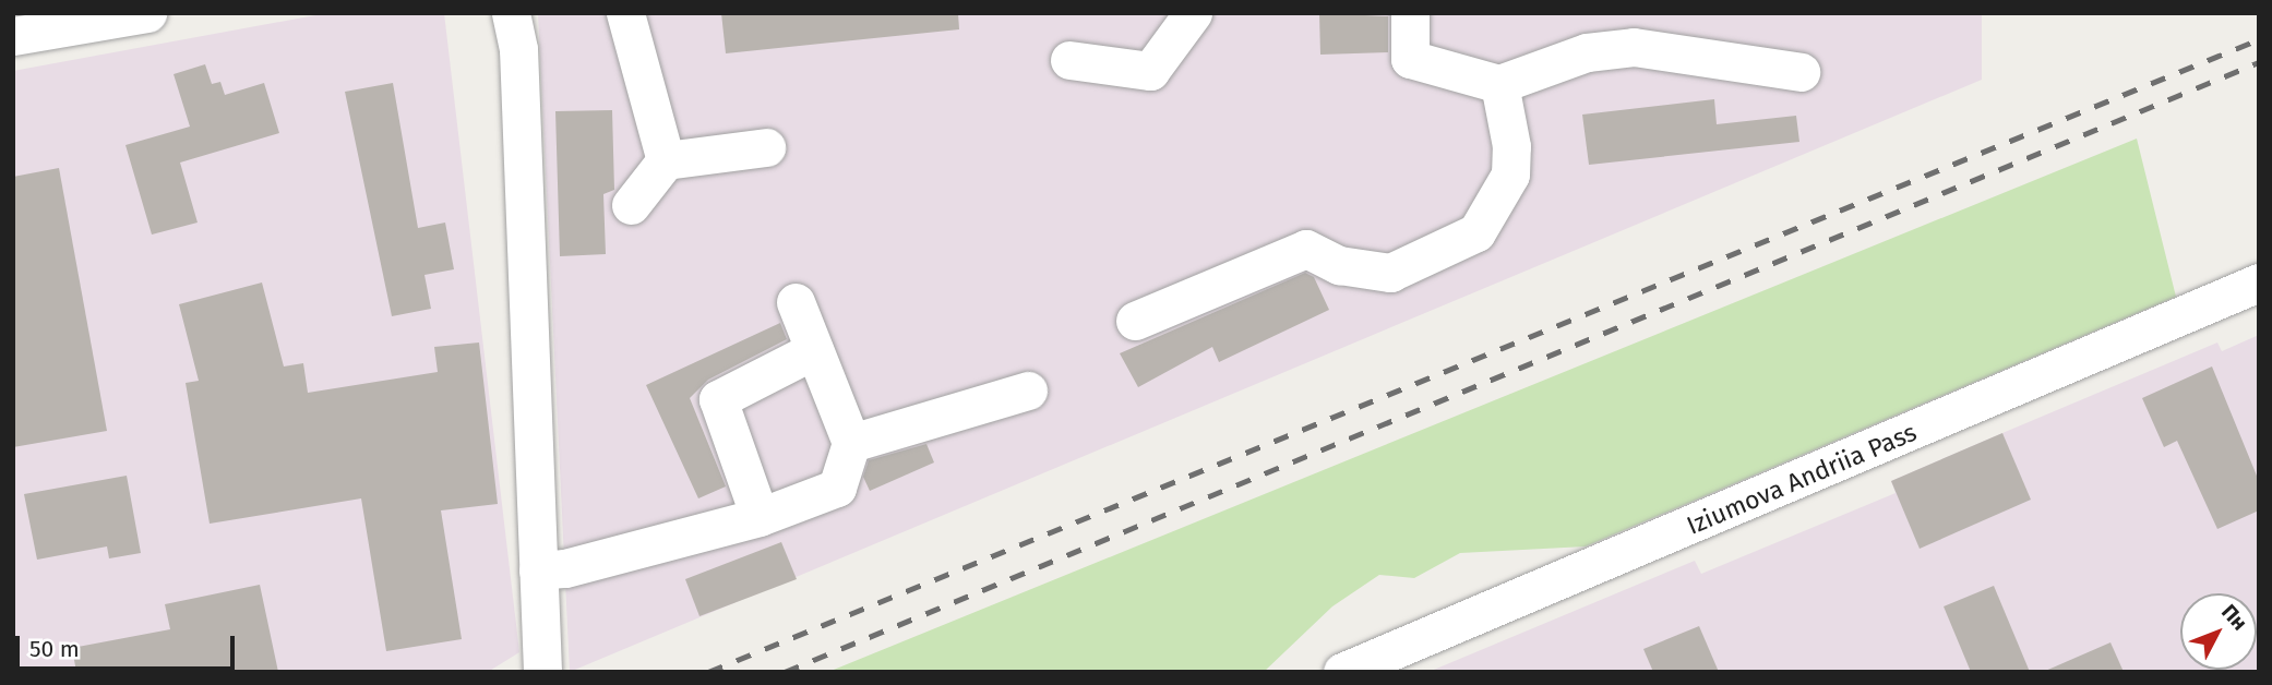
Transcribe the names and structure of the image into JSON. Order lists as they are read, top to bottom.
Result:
{
  "streets": {
    "street": ["Iziumova Andriia Pass"]
  },
  "scale_bar": "50 m",
  "north": "top right"
}
